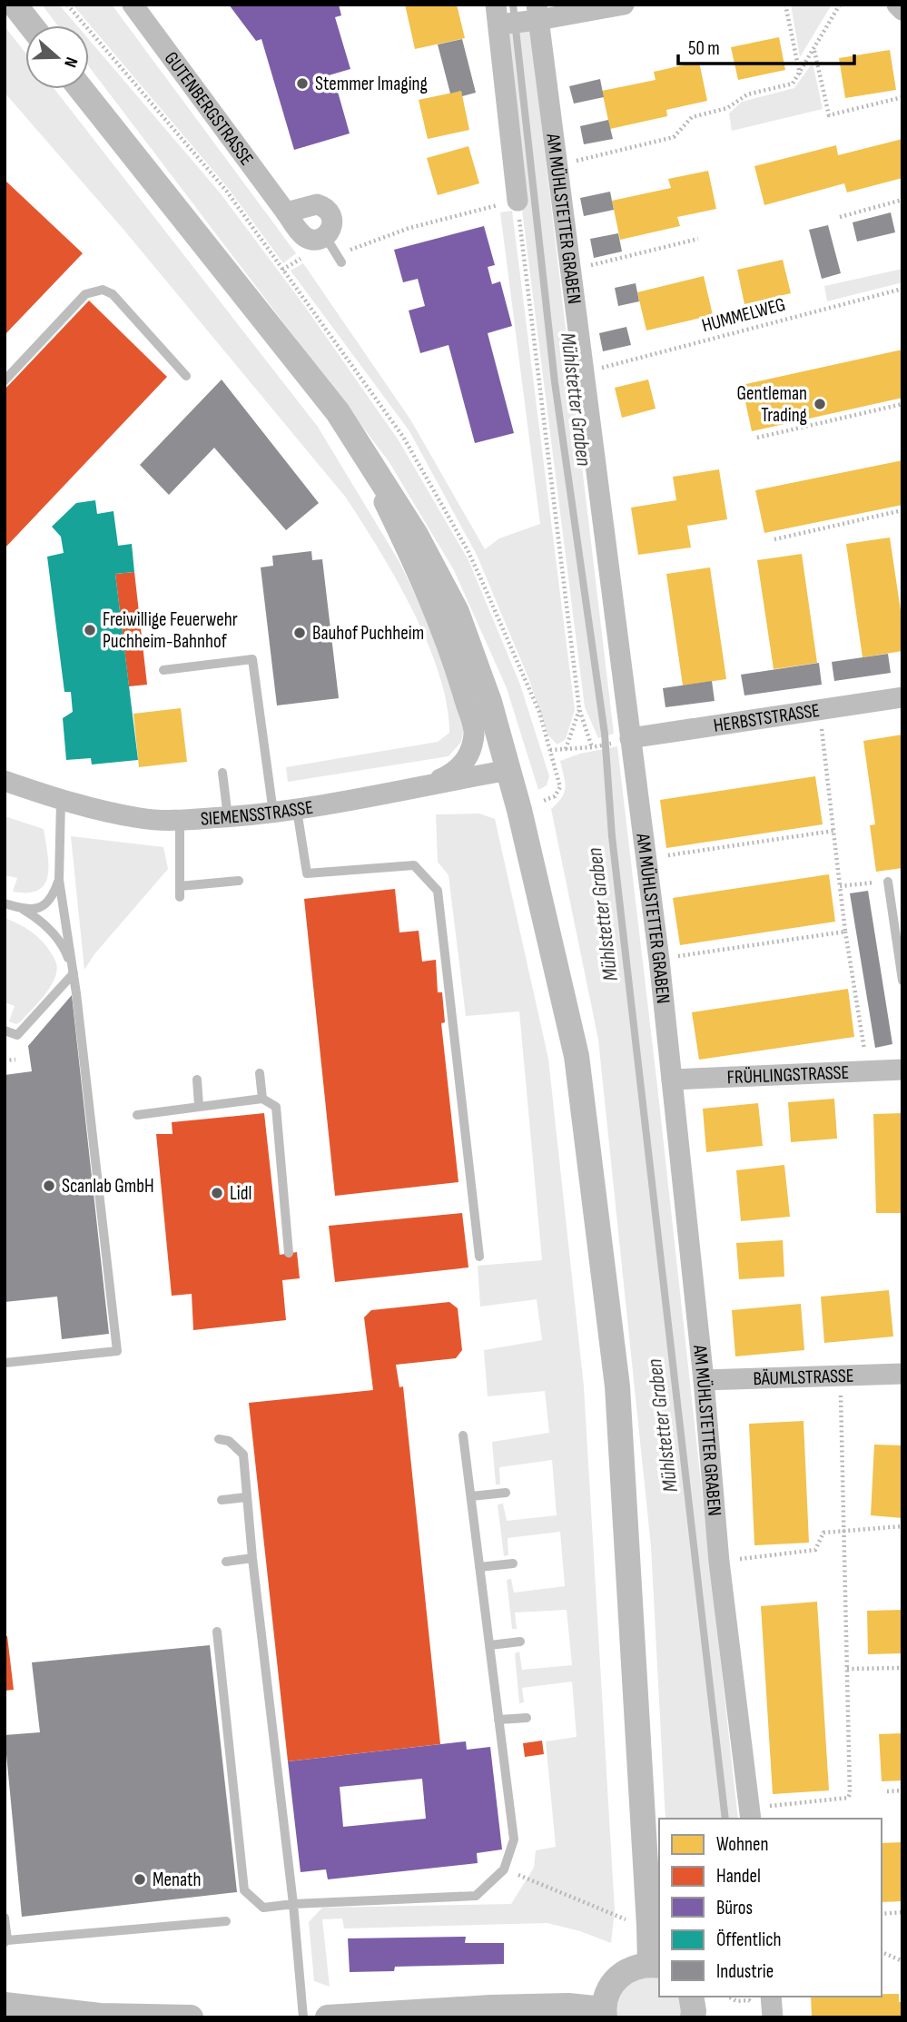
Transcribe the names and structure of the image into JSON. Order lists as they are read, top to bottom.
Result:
{
  "streets": {
    "street": [
      "GUTENBERGSTRASSE",
      "AM MÜHLSTETTER GRABEN",
      "HERBSTSTRASSE",
      "SIEMENSSTRASSE",
      "FRÜHLINGSTRASSE",
      "BÄUMLSTRASSE"
    ],
    "path": ["HUMMELWEG"]
  },
  "crossings": [
    ["AM MÜHLSTETTER GRABEN", "HERBSTSTRASSE"],
    ["AM MÜHLSTETTER GRABEN", "FRÜHLINGSTRASSE"],
    ["AM MÜHLSTETTER GRABEN", "BÄUMLSTRASSE"]
  ],
  "water": ["Mühlstetter Graben"],
  "places": [
    "Stemmer Imaging",
    "Gentleman Trading",
    "Freiwillige Feuerwehr Puchheim-Bahnhof",
    "Bauhof Puchheim",
    "Scanlab GmbH",
    "Lidl",
    "Menath"
  ],
  "legend": [
    "Wohnen",
    "Handel",
    "Büros",
    "Öffentlich",
    "Industrie"
  ],
  "scale_bar": "50 m",
  "north": "right"
}
